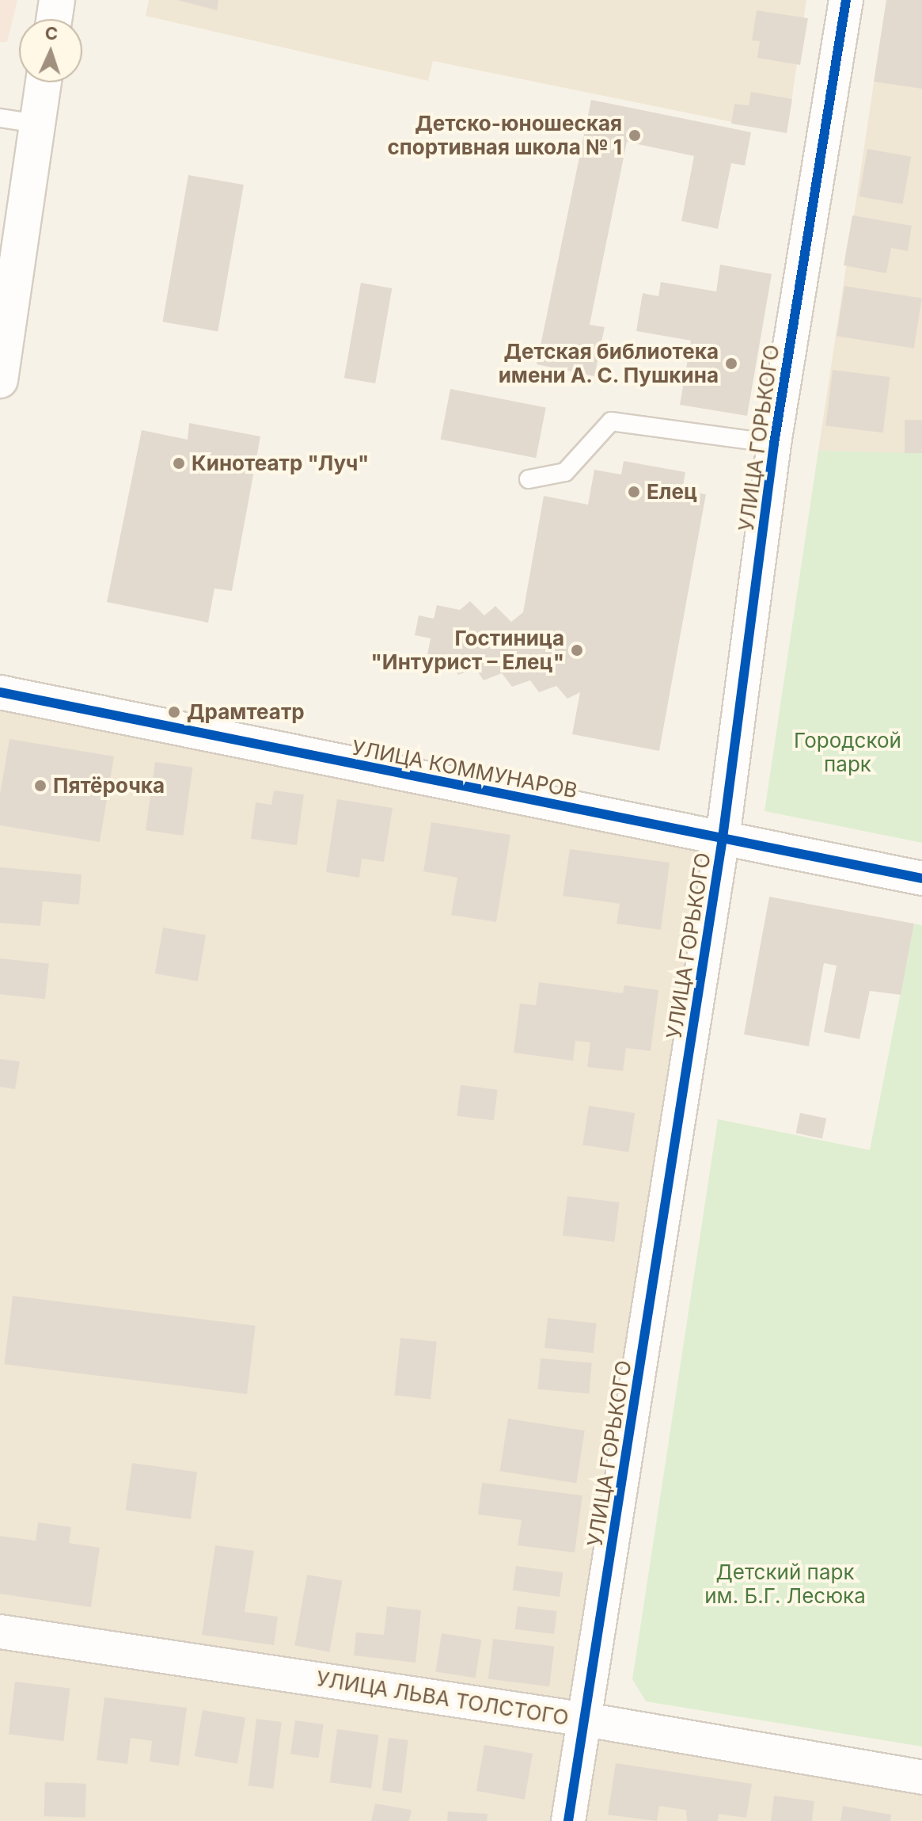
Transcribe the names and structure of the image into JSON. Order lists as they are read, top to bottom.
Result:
{
  "streets": {
    "street": ["УЛИЦА ГОРЬКОГО", "УЛИЦА КОММУНАРОВ", "УЛИЦА ЛЬВА ТОЛСТОГО"]
  },
  "crossings": [
    ["УЛИЦА ГОРЬКОГО", "УЛИЦА КОММУНАРОВ"],
    ["УЛИЦА ГОРЬКОГО", "УЛИЦА ЛЬВА ТОЛСТОГО"]
  ],
  "parks": ["Городской парк", "Детский парк им. Б.Г. Лесюка"],
  "places": [
    "Детско-юношеская спортивная школа № 1",
    "Детская библиотека имени А. С. Пушкина",
    "Кинотеатр \"Луч\"",
    "Елец",
    "Гостиница \"Интурист – Елец\"",
    "Драмтеатр",
    "Пятёрочка"
  ],
  "north": "top"
}
